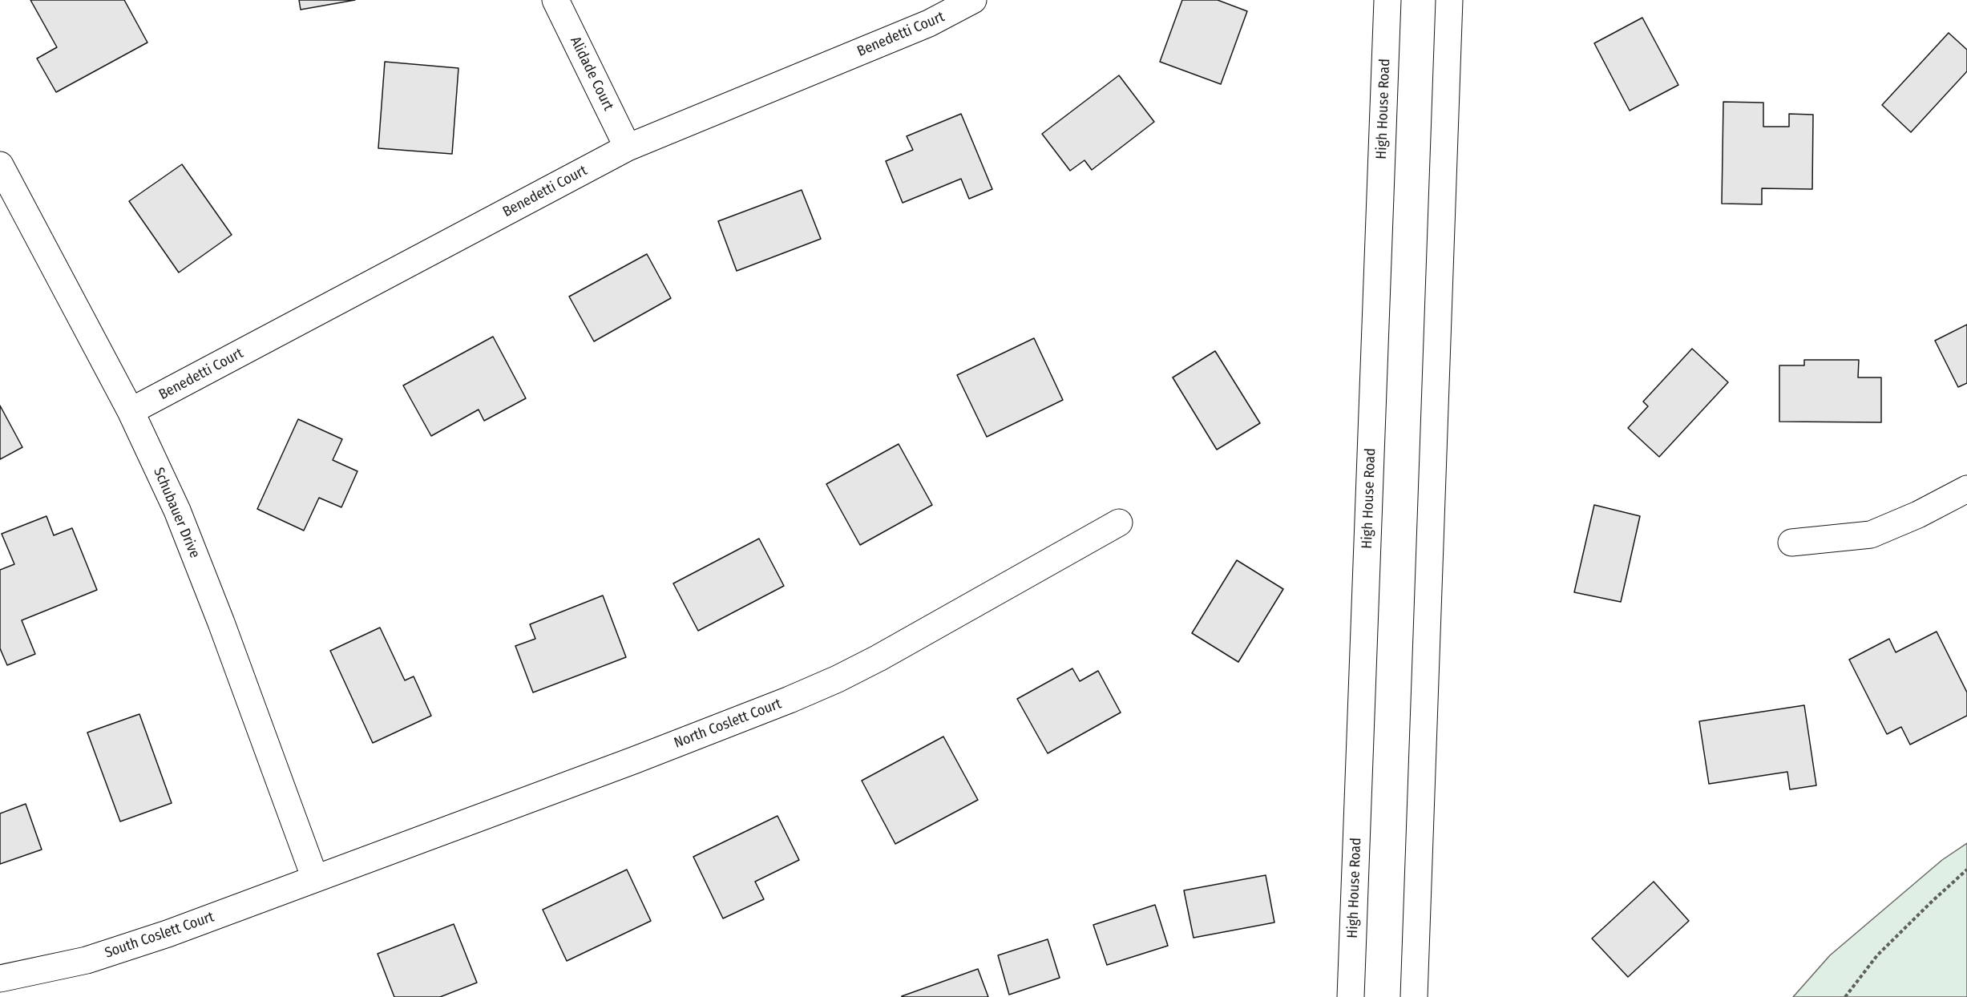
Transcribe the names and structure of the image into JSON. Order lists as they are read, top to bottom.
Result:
{
  "streets": {
    "street": [
      "Benedetti Court",
      "Alidade Court",
      "High House Road",
      "Schubauer Drive",
      "North Coslett Court",
      "South Coslett Court"
    ]
  },
  "crossings": [
    ["Benedetti Court", "Alidade Court"],
    ["Benedetti Court", "Schubauer Drive"],
    ["Schubauer Drive", "North Coslett Court"],
    ["Schubauer Drive", "South Coslett Court"],
    ["North Coslett Court", "South Coslett Court"]
  ]
}
